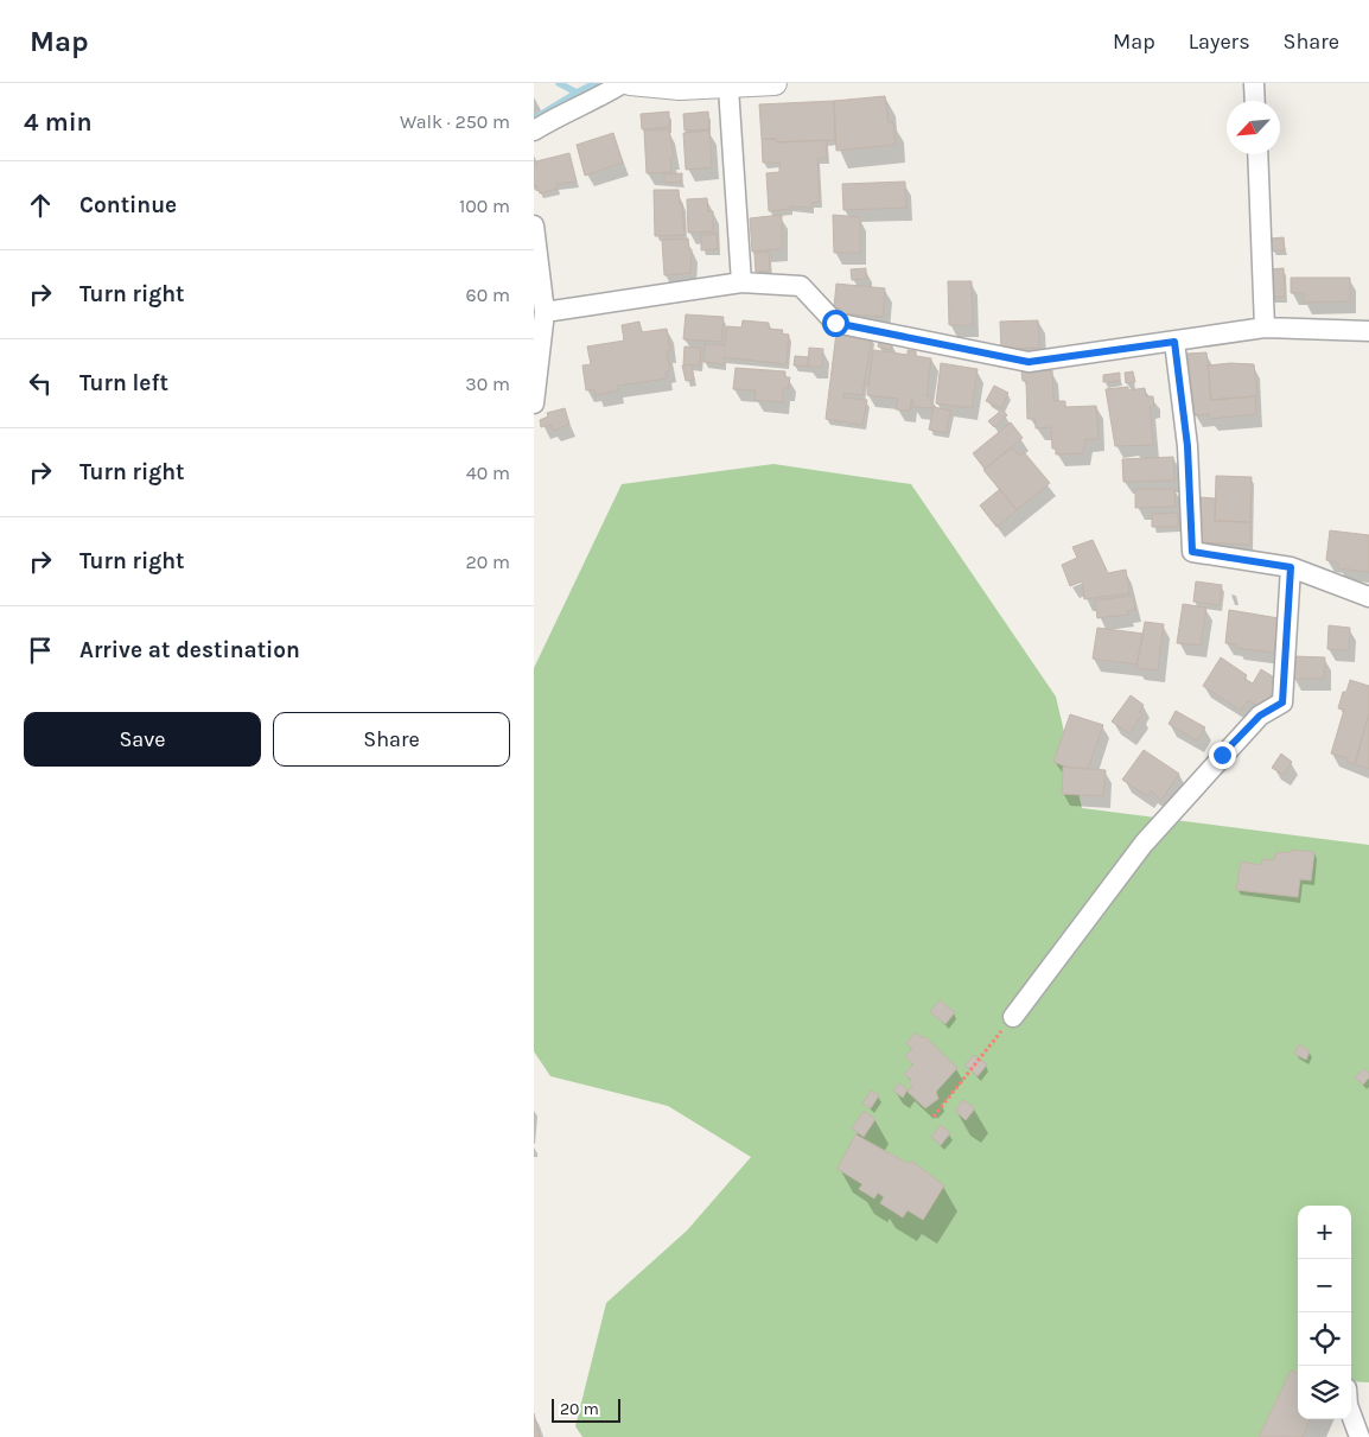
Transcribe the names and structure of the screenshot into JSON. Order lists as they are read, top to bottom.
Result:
{
  "scale_bar": "20 m",
  "north": "bottom left",
  "page": {
    "header": "Map",
    "nav": ["Map", "Layers", "Share"],
    "heading": ["4 min", "Walk · 250 m"],
    "list": [
      ["Continue", "100 m"],
      ["Turn right", "60 m"],
      ["Turn left", "30 m"],
      ["Turn right", "40 m"],
      ["Turn right", "20 m"],
      "Arrive at destination"
    ],
    "buttons": ["Save", "Share"],
    "map_buttons": ["+", "−"],
    "scale": "20 m"
  }
}
